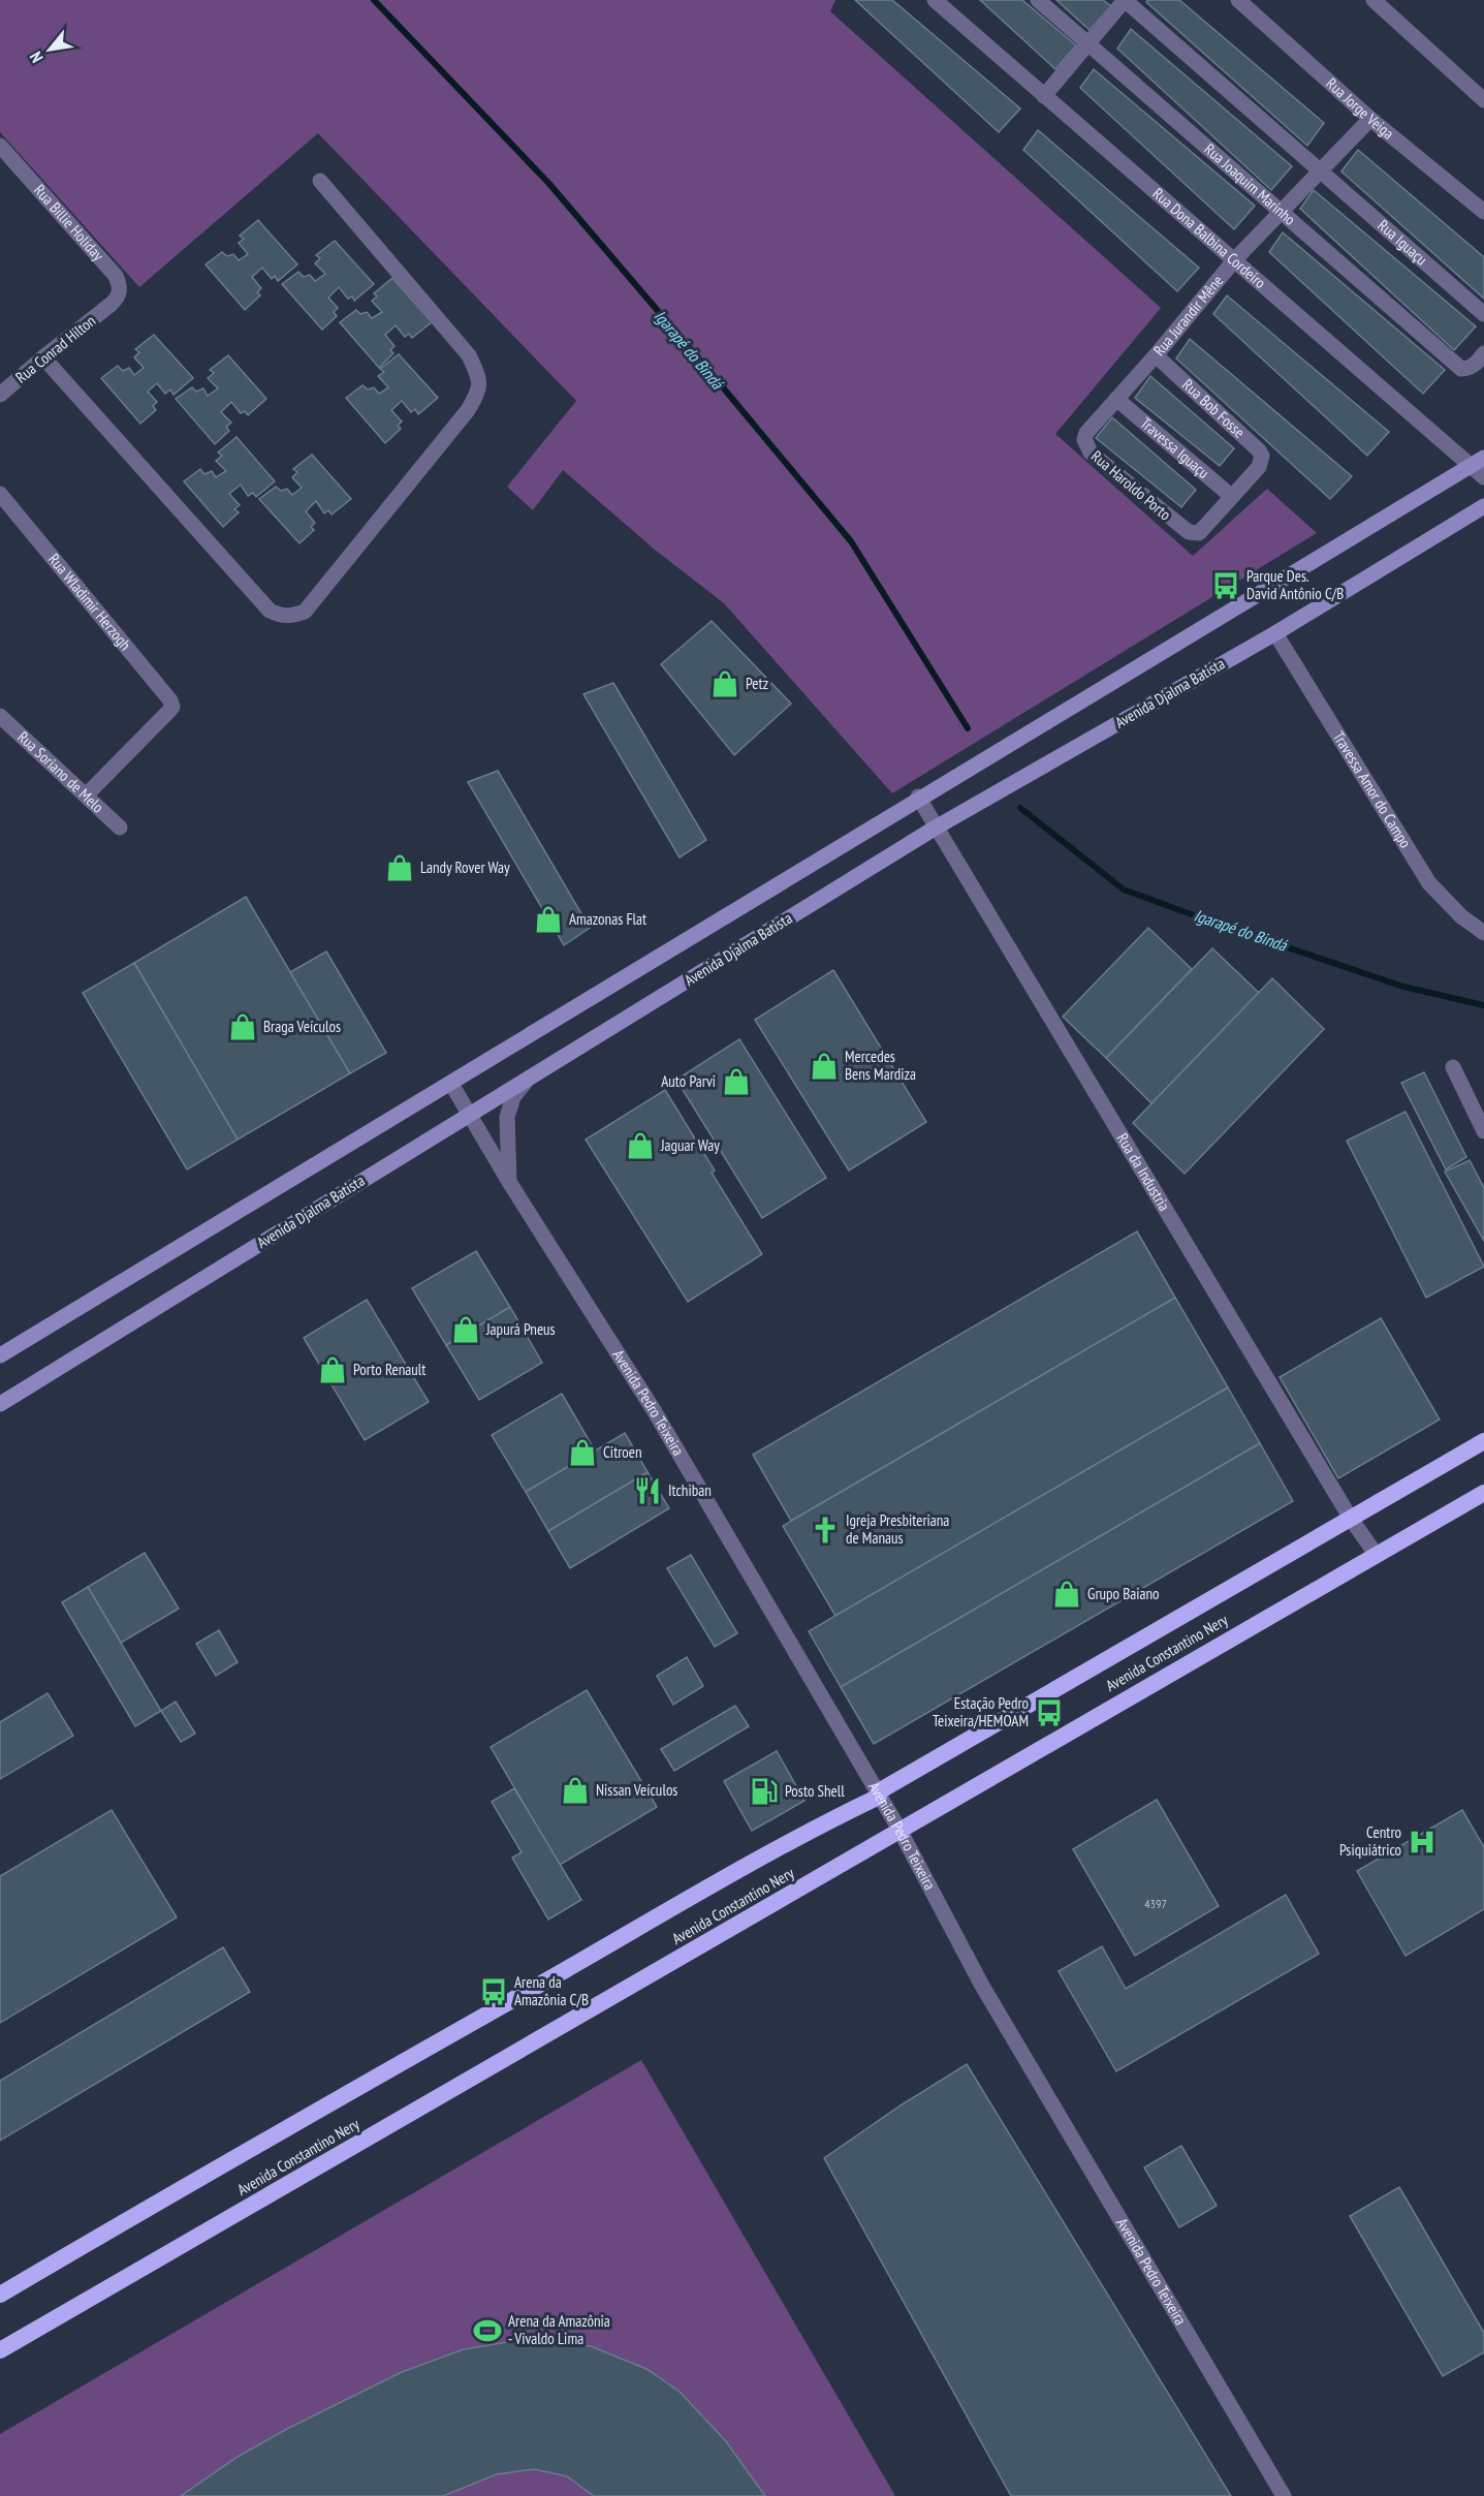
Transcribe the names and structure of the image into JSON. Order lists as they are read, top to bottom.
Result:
{
  "streets": {
    "highway": ["Avenida Constantino Nery"],
    "main road": ["Avenida Djalma Batista"],
    "street": [
      "Rua Jorge Veiga",
      "Rua Joaquim Marinho",
      "Rua Billie Holiday",
      "Rua Dona Balbina Cordeiro",
      "Rua Iguaçu",
      "Rua Jurandir Mêne",
      "Rua Conrad Hilton",
      "Rua Bob Fosse",
      "Travessa Iguaçu",
      "Rua Haroldo Porto",
      "Rua Wladimir Herzogh",
      "Rua Soriano de Melo",
      "Travessa Amor do Campo",
      "Rua da Industria",
      "Avenida Pedro Teixeira"
    ]
  },
  "crossings": [
    ["Rua Jorge Veiga", "Rua Jurandir Mêne"],
    ["Rua Joaquim Marinho", "Rua Jurandir Mêne"],
    ["Rua Billie Holiday", "Rua Conrad Hilton"],
    ["Rua Dona Balbina Cordeiro", "Rua Jurandir Mêne"],
    ["Rua Iguaçu", "Rua Jurandir Mêne"],
    ["Rua Jurandir Mêne", "Rua Bob Fosse"],
    ["Rua Jurandir Mêne", "Travessa Iguaçu"],
    ["Rua Jurandir Mêne", "Rua Haroldo Porto"],
    ["Rua Bob Fosse", "Travessa Iguaçu"],
    ["Rua Bob Fosse", "Rua Haroldo Porto"],
    ["Travessa Iguaçu", "Rua Haroldo Porto"],
    ["Rua Wladimir Herzogh", "Rua Soriano de Melo"],
    ["Avenida Djalma Batista", "Travessa Amor do Campo"],
    ["Avenida Djalma Batista", "Rua da Industria"],
    ["Avenida Djalma Batista", "Avenida Pedro Teixeira"],
    ["Rua da Industria", "Avenida Constantino Nery"],
    ["Avenida Pedro Teixeira", "Avenida Constantino Nery"]
  ],
  "water": ["Igarapé do Bindá"],
  "places": {
    "bus stop": ["Parque Des. David Antônio C/B", "Estação Pedro Teixeira/HEMOAM", "Arena da Amazônia C/B"],
    "shop": [
      "Petz",
      "Landy Rover Way",
      "Amazonas Flat",
      "Braga Veículos",
      "Mercedes Bens Mardiza",
      "Auto Parvi",
      "Jaguar Way",
      "Japurá Pneus",
      "Porto Renault",
      "Citroen",
      "Grupo Baiano",
      "Nissan Veículos"
    ],
    "restaurant": ["Itchiban"],
    "church": ["Igreja Presbiteriana de Manaus"],
    "fuel station": ["Posto Shell"],
    "hospital": ["Centro Psiquiátrico"],
    "sports": ["Arena da Amazônia - Vivaldo Lima"]
  },
  "house_numbers": ["4397"],
  "north": "bottom left"
}
